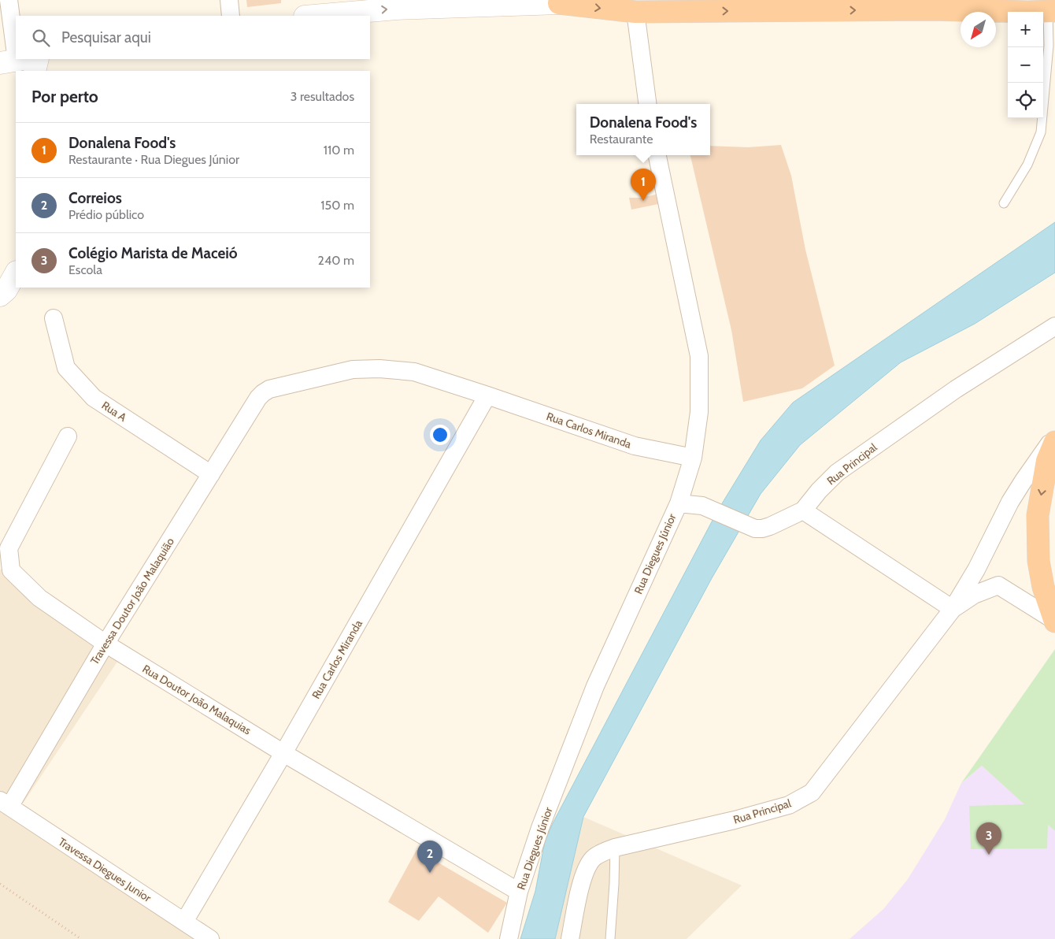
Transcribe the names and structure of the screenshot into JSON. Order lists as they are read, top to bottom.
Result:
{
  "streets": {
    "street": [
      "Rua A",
      "Rua Carlos Miranda",
      "Rua Principal",
      "Rua Diegues Júnior",
      "Travessa Doutor João Malaquião",
      "Rua Doutor João Malaquias",
      "Travessa Diegues Junior"
    ]
  },
  "crossings": [
    ["Rua A", "Travessa Doutor João Malaquião"],
    ["Rua Carlos Miranda", "Rua Diegues Júnior"],
    ["Rua Carlos Miranda", "Travessa Doutor João Malaquião"],
    ["Rua Carlos Miranda", "Rua Doutor João Malaquias"],
    ["Rua Carlos Miranda", "Travessa Diegues Junior"],
    ["Rua Diegues Júnior", "Rua Doutor João Malaquias"],
    ["Travessa Doutor João Malaquião", "Rua Doutor João Malaquias"],
    ["Travessa Doutor João Malaquião", "Travessa Diegues Junior"]
  ],
  "north": "bottom left",
  "page": {
    "map_buttons": ["+", "−"],
    "search": "Pesquisar aqui",
    "heading": ["Por perto", "3 resultados"],
    "popup": ["Donalena Food's", "Restaurante"],
    "list": [
      {
        "mark": "1",
        "name": "Donalena Food's",
        "note": "Restaurante · Rua Diegues Júnior",
        "value": "110 m"
      },
      {
        "mark": "2",
        "name": "Correios",
        "note": "Prédio público",
        "value": "150 m"
      },
      {
        "mark": "3",
        "name": "Colégio Marista de Maceió",
        "note": "Escola",
        "value": "240 m"
      }
    ],
    "pins": ["1", "3", "2"]
  }
}
